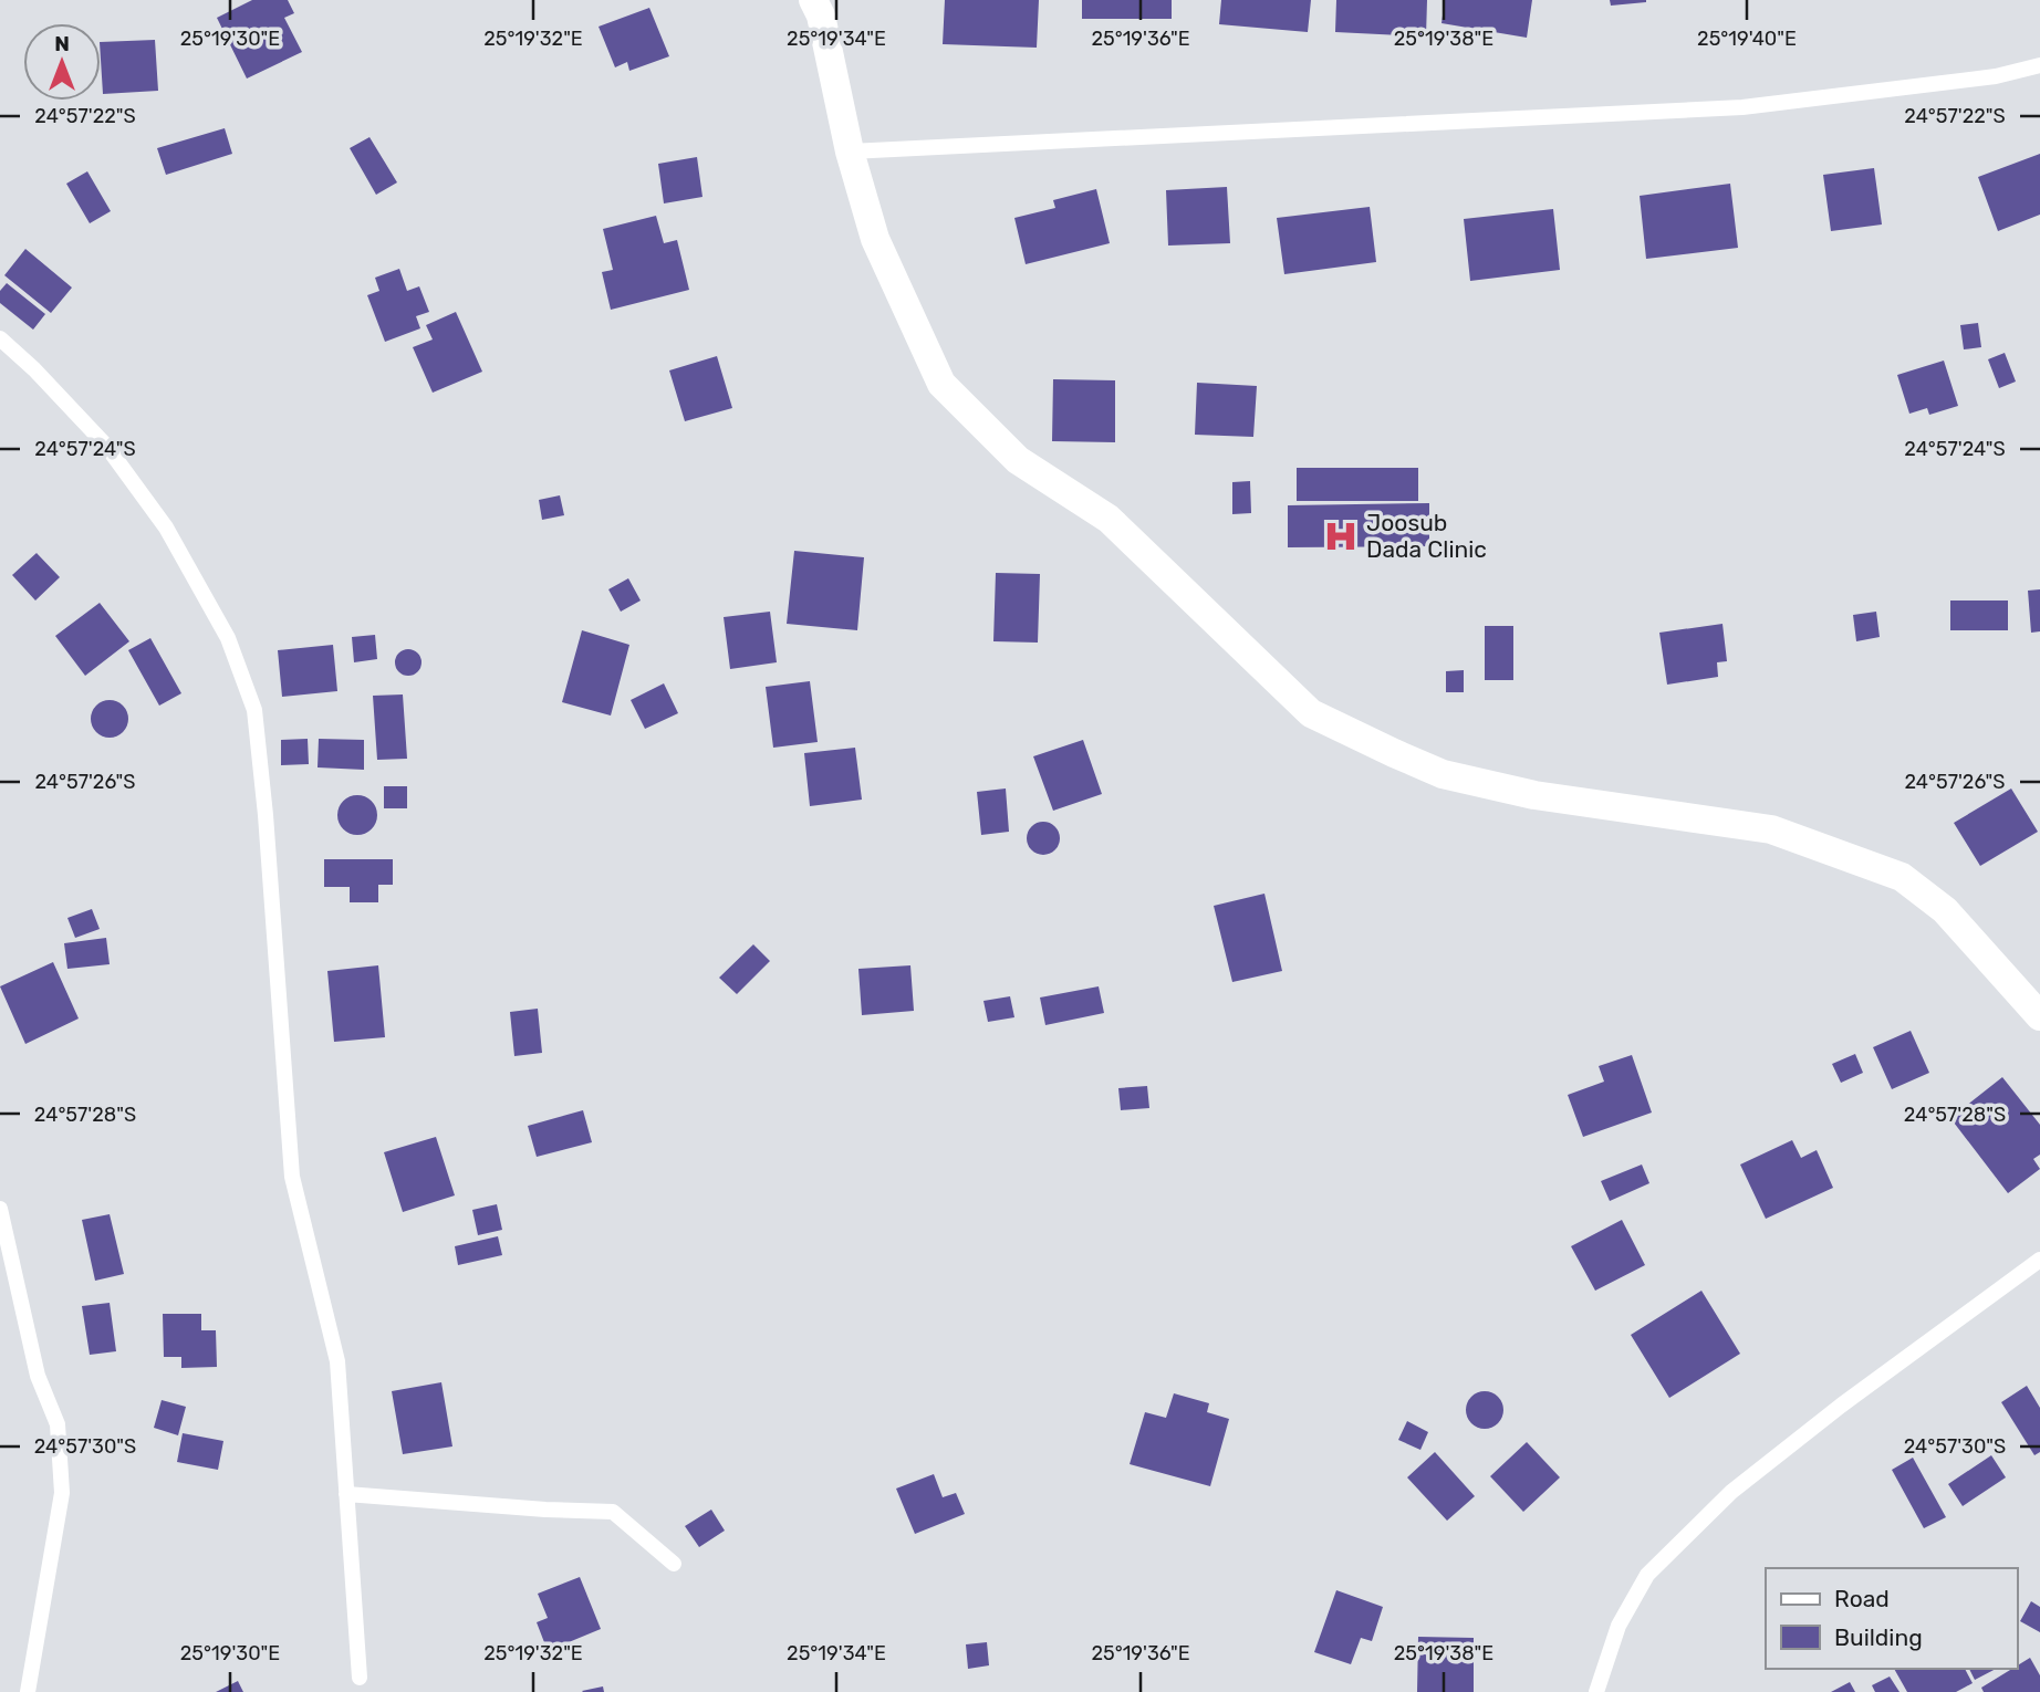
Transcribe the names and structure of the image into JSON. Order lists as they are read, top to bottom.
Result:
{
  "places": {
    "hospital": ["Joosub Dada Clinic"]
  },
  "legend": ["Road", "Building"],
  "north": "top",
  "coordinates": [
    "25°19'30\"E",
    "25°19'32\"E",
    "25°19'34\"E",
    "25°19'36\"E",
    "25°19'38\"E",
    "25°19'40\"E",
    "24°57'22\"S",
    "24°57'24\"S",
    "24°57'26\"S",
    "24°57'28\"S",
    "24°57'30\"S"
  ]
}
